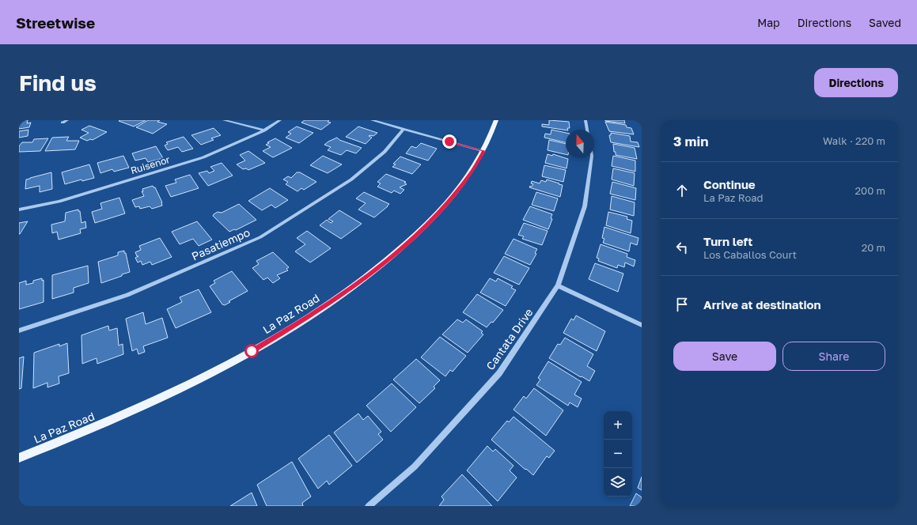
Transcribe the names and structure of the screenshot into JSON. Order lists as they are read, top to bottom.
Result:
{
  "streets": {
    "main road": ["La Paz Road"],
    "street": ["Ruisenor", "Pasatiempo", "Cantata Drive"]
  },
  "north": "top",
  "page": {
    "header": "Streetwise",
    "nav": ["Map", "Directions", "Saved"],
    "buttons": [
      "Directions",
      ["Save", "Share"]
    ],
    "title": "Find us",
    "heading": ["3 min", "Walk · 220 m"],
    "list": [
      ["Continue", "La Paz Road", "200 m"],
      ["Turn left", "Los Caballos Court", "20 m"],
      "Arrive at destination"
    ],
    "map_buttons": ["+", "−"]
  }
}
